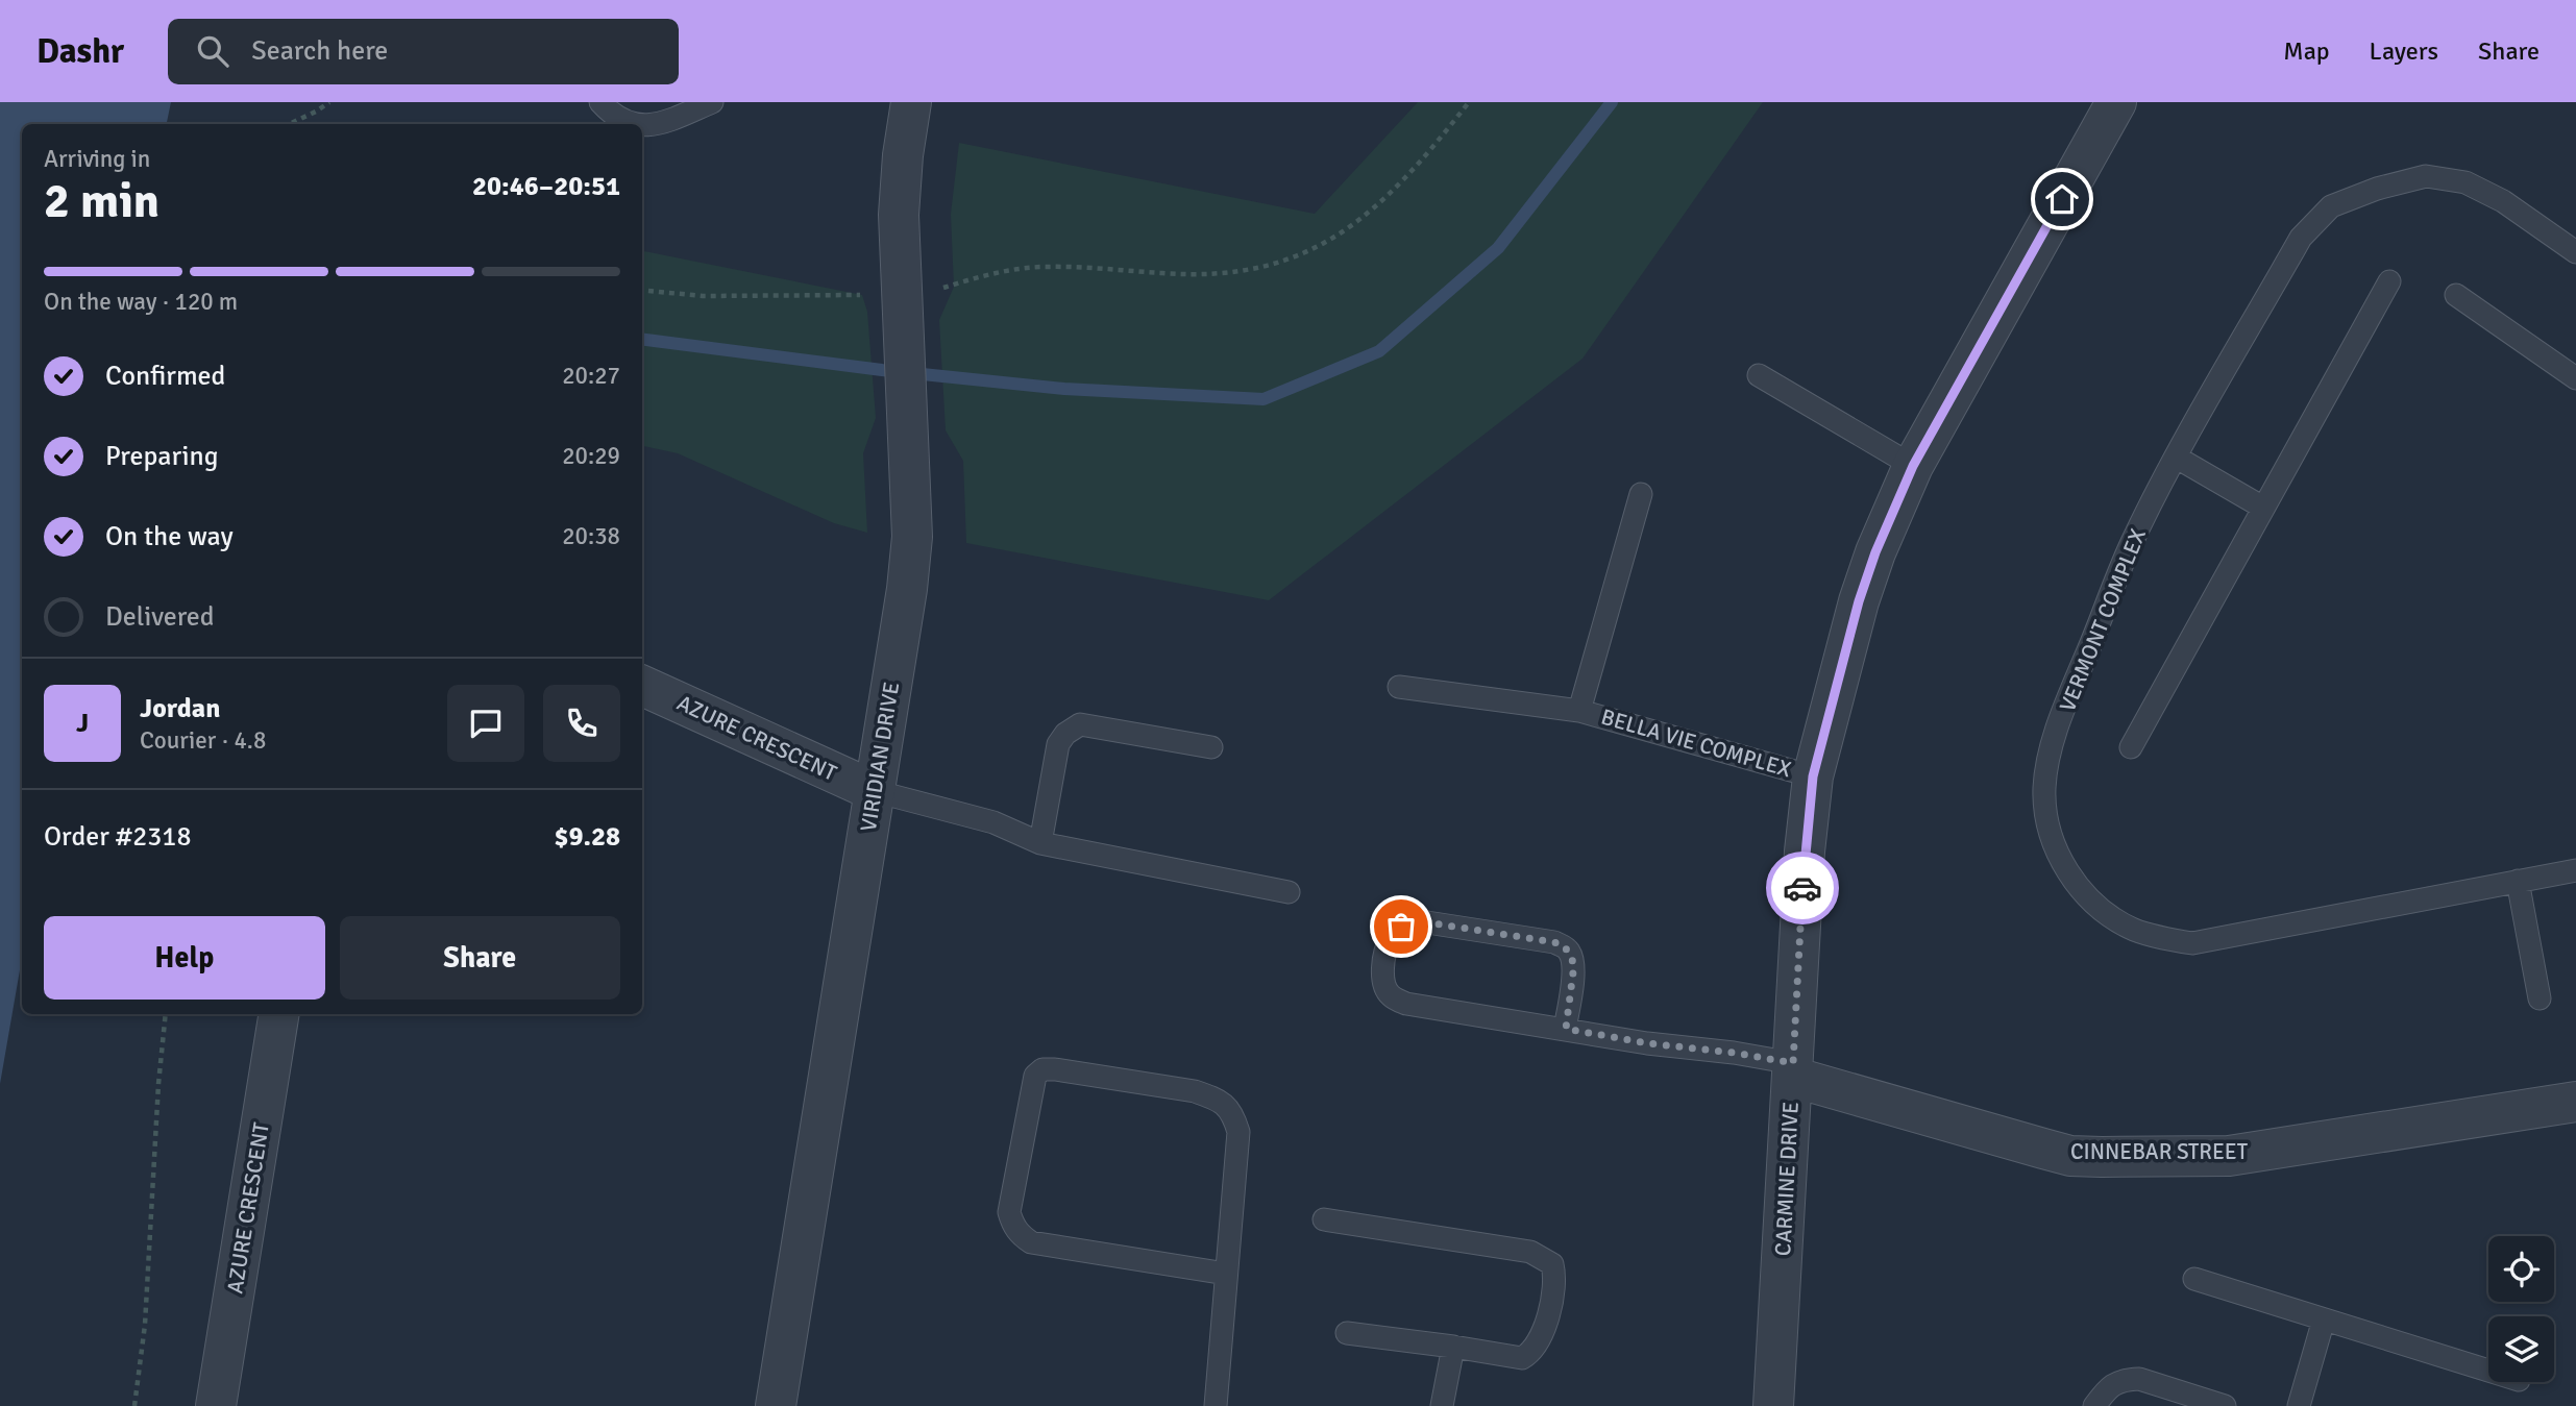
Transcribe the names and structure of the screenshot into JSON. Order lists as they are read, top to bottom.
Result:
{
  "streets": {
    "street": [
      "AZURE CRESCENT",
      "VIRIDIAN DRIVE",
      "CINNEBAR STREET",
      "CARMINE DRIVE"
    ],
    "lane": ["VERMONT COMPLEX", "BELLA VIE COMPLEX"]
  },
  "crossings": [
    ["AZURE CRESCENT", "VIRIDIAN DRIVE"],
    ["BELLA VIE COMPLEX", "CARMINE DRIVE"],
    ["CINNEBAR STREET", "CARMINE DRIVE"]
  ],
  "page": {
    "header": "Dashr",
    "search": "Search here",
    "nav": ["Map", "Layers", "Share"],
    "heading": ["2 min", "Arriving in", "20:46–20:51"],
    "panel": [
      "Jordan",
      "Courier · 4.8",
      "Order #2318",
      "$9.28"
    ],
    "bar": "On the way · 120 m",
    "list": [
      ["Confirmed", "20:27"],
      ["Preparing", "20:29"],
      ["On the way", "20:38"],
      "Delivered"
    ],
    "round": "J",
    "buttons": ["Help", "Share"]
  }
}
